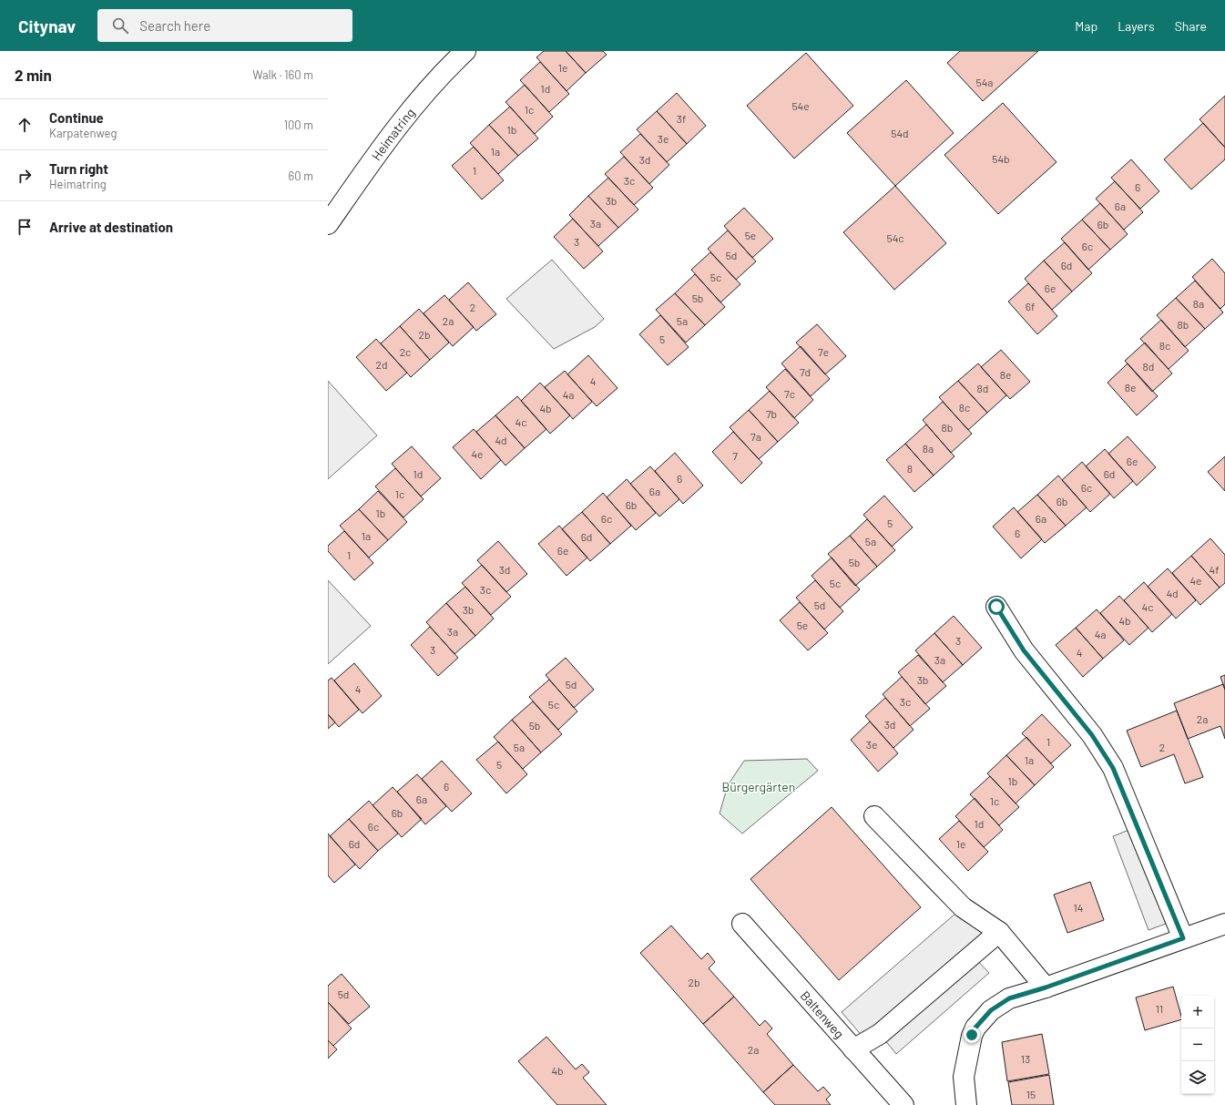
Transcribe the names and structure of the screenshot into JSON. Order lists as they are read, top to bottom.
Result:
{
  "streets": {
    "street": ["Heimatring", "Baltenweg"]
  },
  "parks": ["Bürgergärten"],
  "house_numbers": [
    "1e",
    "54a",
    "1d",
    "54e",
    "1c",
    "3f",
    "1b",
    "54d",
    "3e",
    "1a",
    "54b",
    "3d",
    "1",
    "3c",
    "6",
    "3b",
    "6a",
    "3a",
    "6b",
    "5e",
    "54c",
    "3",
    "6c",
    "5d",
    "6d",
    "5c",
    "6e",
    "5b",
    "8a",
    "6f",
    "2",
    "2a",
    "5a",
    "8b",
    "2b",
    "5",
    "8c",
    "2c",
    "7e",
    "2d",
    "8d",
    "7d",
    "8e",
    "4",
    "8e",
    "8d",
    "7c",
    "4a",
    "8c",
    "4b",
    "7b",
    "4c",
    "8b",
    "7a",
    "4d",
    "8a",
    "4e",
    "7",
    "6e",
    "8",
    "1d",
    "6d",
    "6",
    "6c",
    "6a",
    "1c",
    "6b",
    "6b",
    "1b",
    "6c",
    "6a",
    "5",
    "6",
    "1a",
    "6d",
    "5a",
    "6e",
    "1",
    "5b",
    "3d",
    "4f",
    "4e",
    "5c",
    "3c",
    "4d",
    "5d",
    "4c",
    "3b",
    "4b",
    "5e",
    "3a",
    "4a",
    "3",
    "3",
    "4",
    "3a",
    "3b",
    "5d",
    "4",
    "3c",
    "5c",
    "2a",
    "3d",
    "5b",
    "1",
    "3e",
    "5a",
    "2",
    "1a",
    "5",
    "1b",
    "6",
    "6a",
    "1c",
    "6b",
    "1d",
    "6c",
    "6d",
    "1e",
    "14",
    "2b",
    "5d",
    "11",
    "2a",
    "13",
    "4b",
    "15"
  ],
  "page": {
    "header": "Citynav",
    "search": "Search here",
    "nav": ["Map", "Layers", "Share"],
    "heading": ["2 min", "Walk · 160 m"],
    "list": [
      ["Continue", "Karpatenweg", "100 m"],
      ["Turn right", "Heimatring", "60 m"],
      "Arrive at destination"
    ],
    "map_buttons": ["+", "−"]
  }
}
